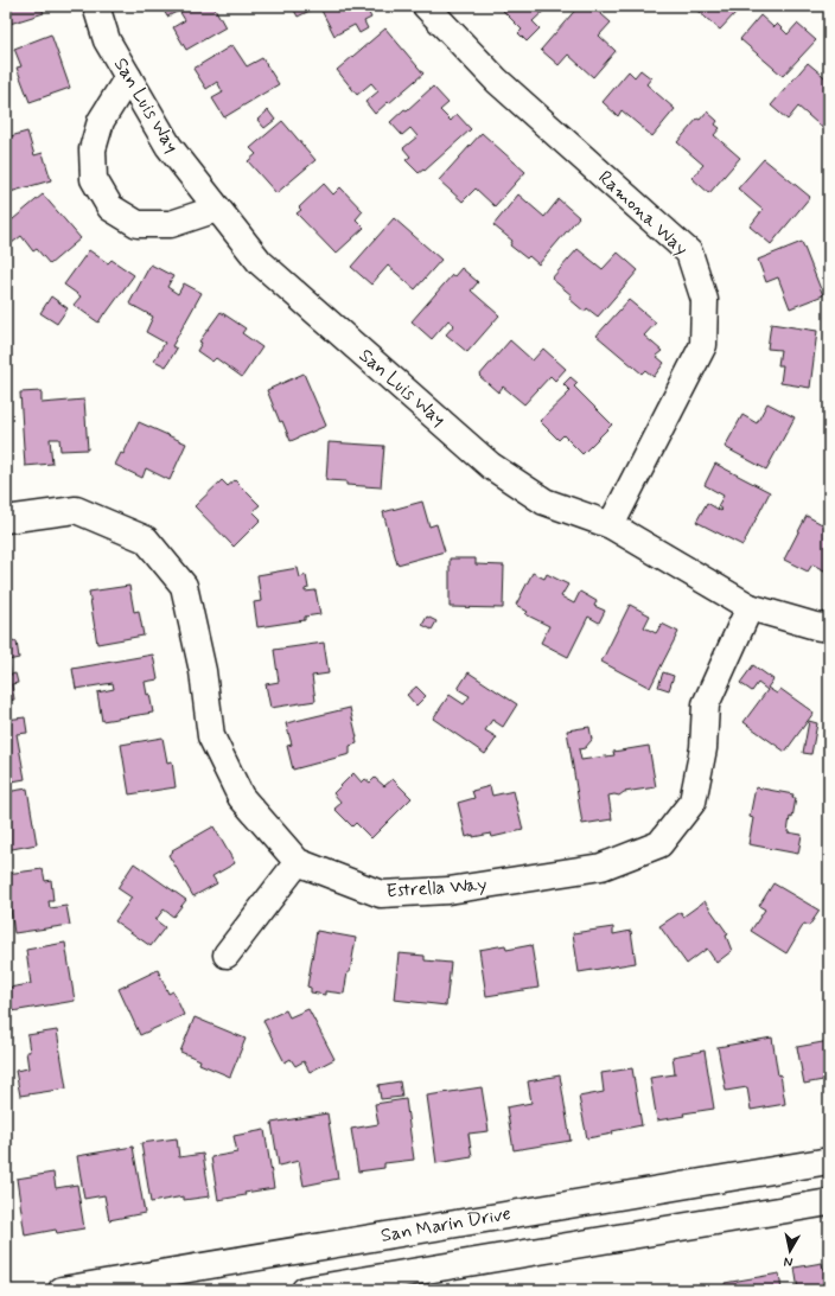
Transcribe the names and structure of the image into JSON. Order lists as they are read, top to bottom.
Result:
{
  "streets": {
    "street": [
      "San Luis Way",
      "Ramona Way",
      "Estrella Way",
      "San Marin Drive"
    ]
  },
  "crossings": [
    ["San Luis Way", "Ramona Way"],
    ["San Luis Way", "Estrella Way"]
  ],
  "north": "bottom"
}
